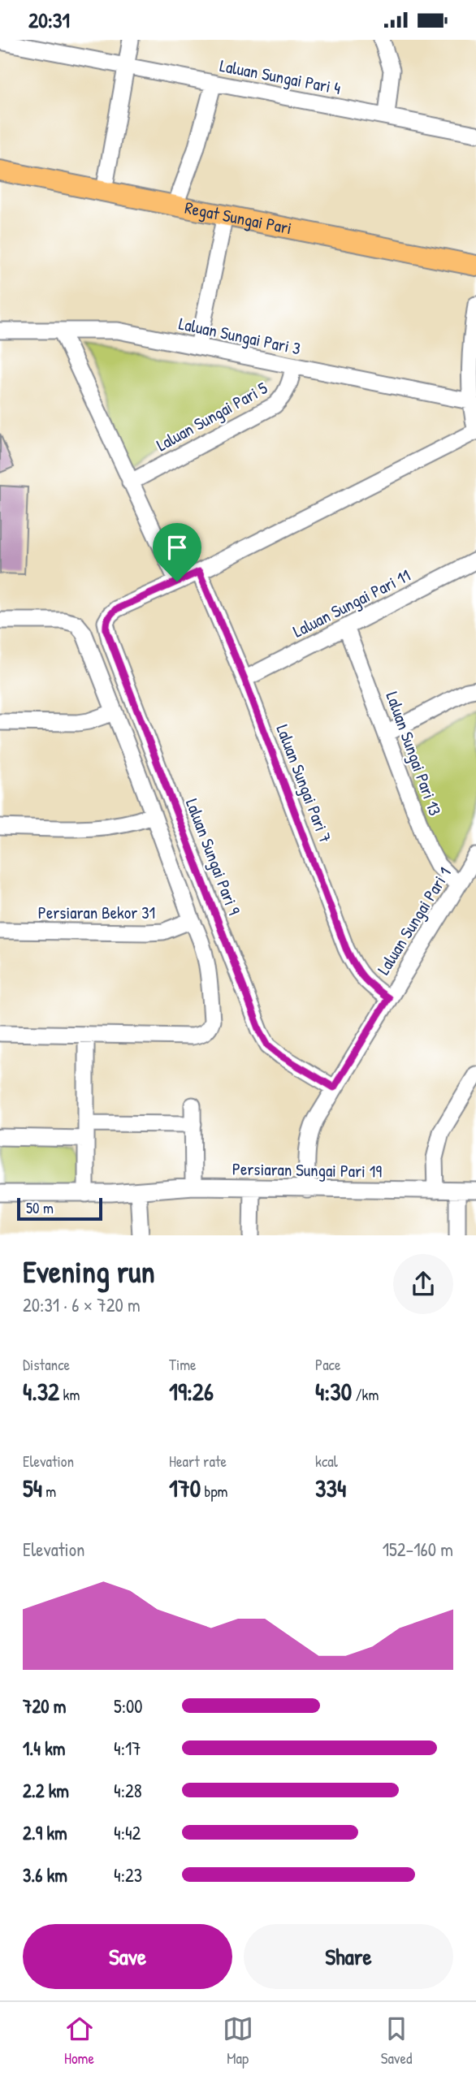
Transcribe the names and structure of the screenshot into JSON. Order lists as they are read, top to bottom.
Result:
{
  "streets": {
    "main road": ["Regat Sungai Pari"],
    "street": [
      "Laluan Sungai Pari 4",
      "Laluan Sungai Pari 3",
      "Laluan Sungai Pari 5",
      "Laluan Sungai Pari 11",
      "Laluan Sungai Pari 13",
      "Laluan Sungai Pari 7",
      "Laluan Sungai Pari 9",
      "Persiaran Bekor 31",
      "Laluan Sungai Pari 1",
      "Persiaran Sungai Pari 19"
    ]
  },
  "crossings": [
    ["Laluan Sungai Pari 3", "Laluan Sungai Pari 5"],
    ["Laluan Sungai Pari 11", "Laluan Sungai Pari 13"],
    ["Laluan Sungai Pari 11", "Laluan Sungai Pari 7"],
    ["Laluan Sungai Pari 13", "Laluan Sungai Pari 1"],
    ["Laluan Sungai Pari 7", "Laluan Sungai Pari 1"],
    ["Laluan Sungai Pari 9", "Laluan Sungai Pari 1"],
    ["Laluan Sungai Pari 1", "Persiaran Sungai Pari 19"]
  ],
  "scale_bar": "50 m",
  "page": {
    "status": "20:31",
    "scale": "50 m",
    "heading": ["Evening run", "20:31 · 6 × 720 m"],
    "stats": [
      ["Distance", "4.32 km"],
      ["Time", "19:26"],
      ["Pace", "4:30 /km"],
      ["Elevation", "54 m"],
      ["Heart rate", "170 bpm"],
      ["kcal", "334"]
    ],
    "chart": ["Elevation", "152–160 m"],
    "list": [
      {
        "name": "720 m",
        "note": "5:00"
      },
      {
        "name": "1.4 km",
        "note": "4:17"
      },
      {
        "name": "2.2 km",
        "note": "4:28"
      },
      {
        "name": "2.9 km",
        "note": "4:42"
      },
      {
        "name": "3.6 km",
        "note": "4:23"
      }
    ],
    "buttons": ["Save", "Share"],
    "tabs": ["Home", "Map", "Saved"]
  }
}
